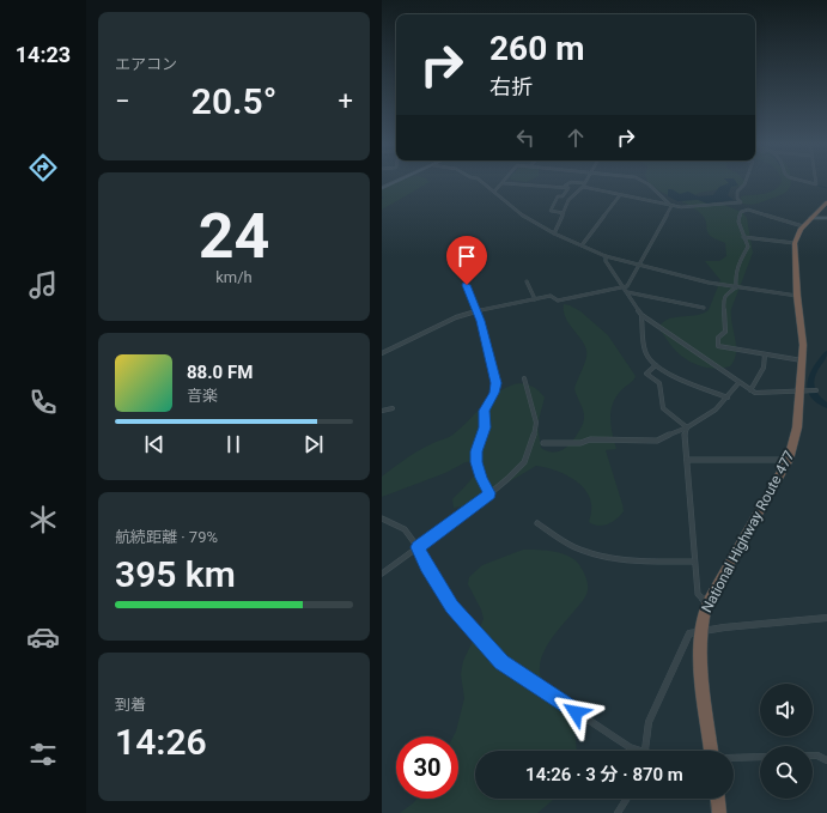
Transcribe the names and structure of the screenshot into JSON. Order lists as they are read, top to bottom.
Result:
{
  "streets": {
    "highway": ["National Highway Route 477"]
  },
  "page": {
    "tabs": "14:23",
    "tile": [
      "エアコン",
      ["24", "km/h"],
      ["航続距離 · 79%", "395 km"],
      ["到着", "14:26"]
    ],
    "turn": ["260 m", "右折"],
    "heat": ["−", "20.5°", "+"],
    "song": ["88.0 FM", "音楽"],
    "limit": "30",
    "trip": "14:26 · 3 分 · 870 m"
  }
}
